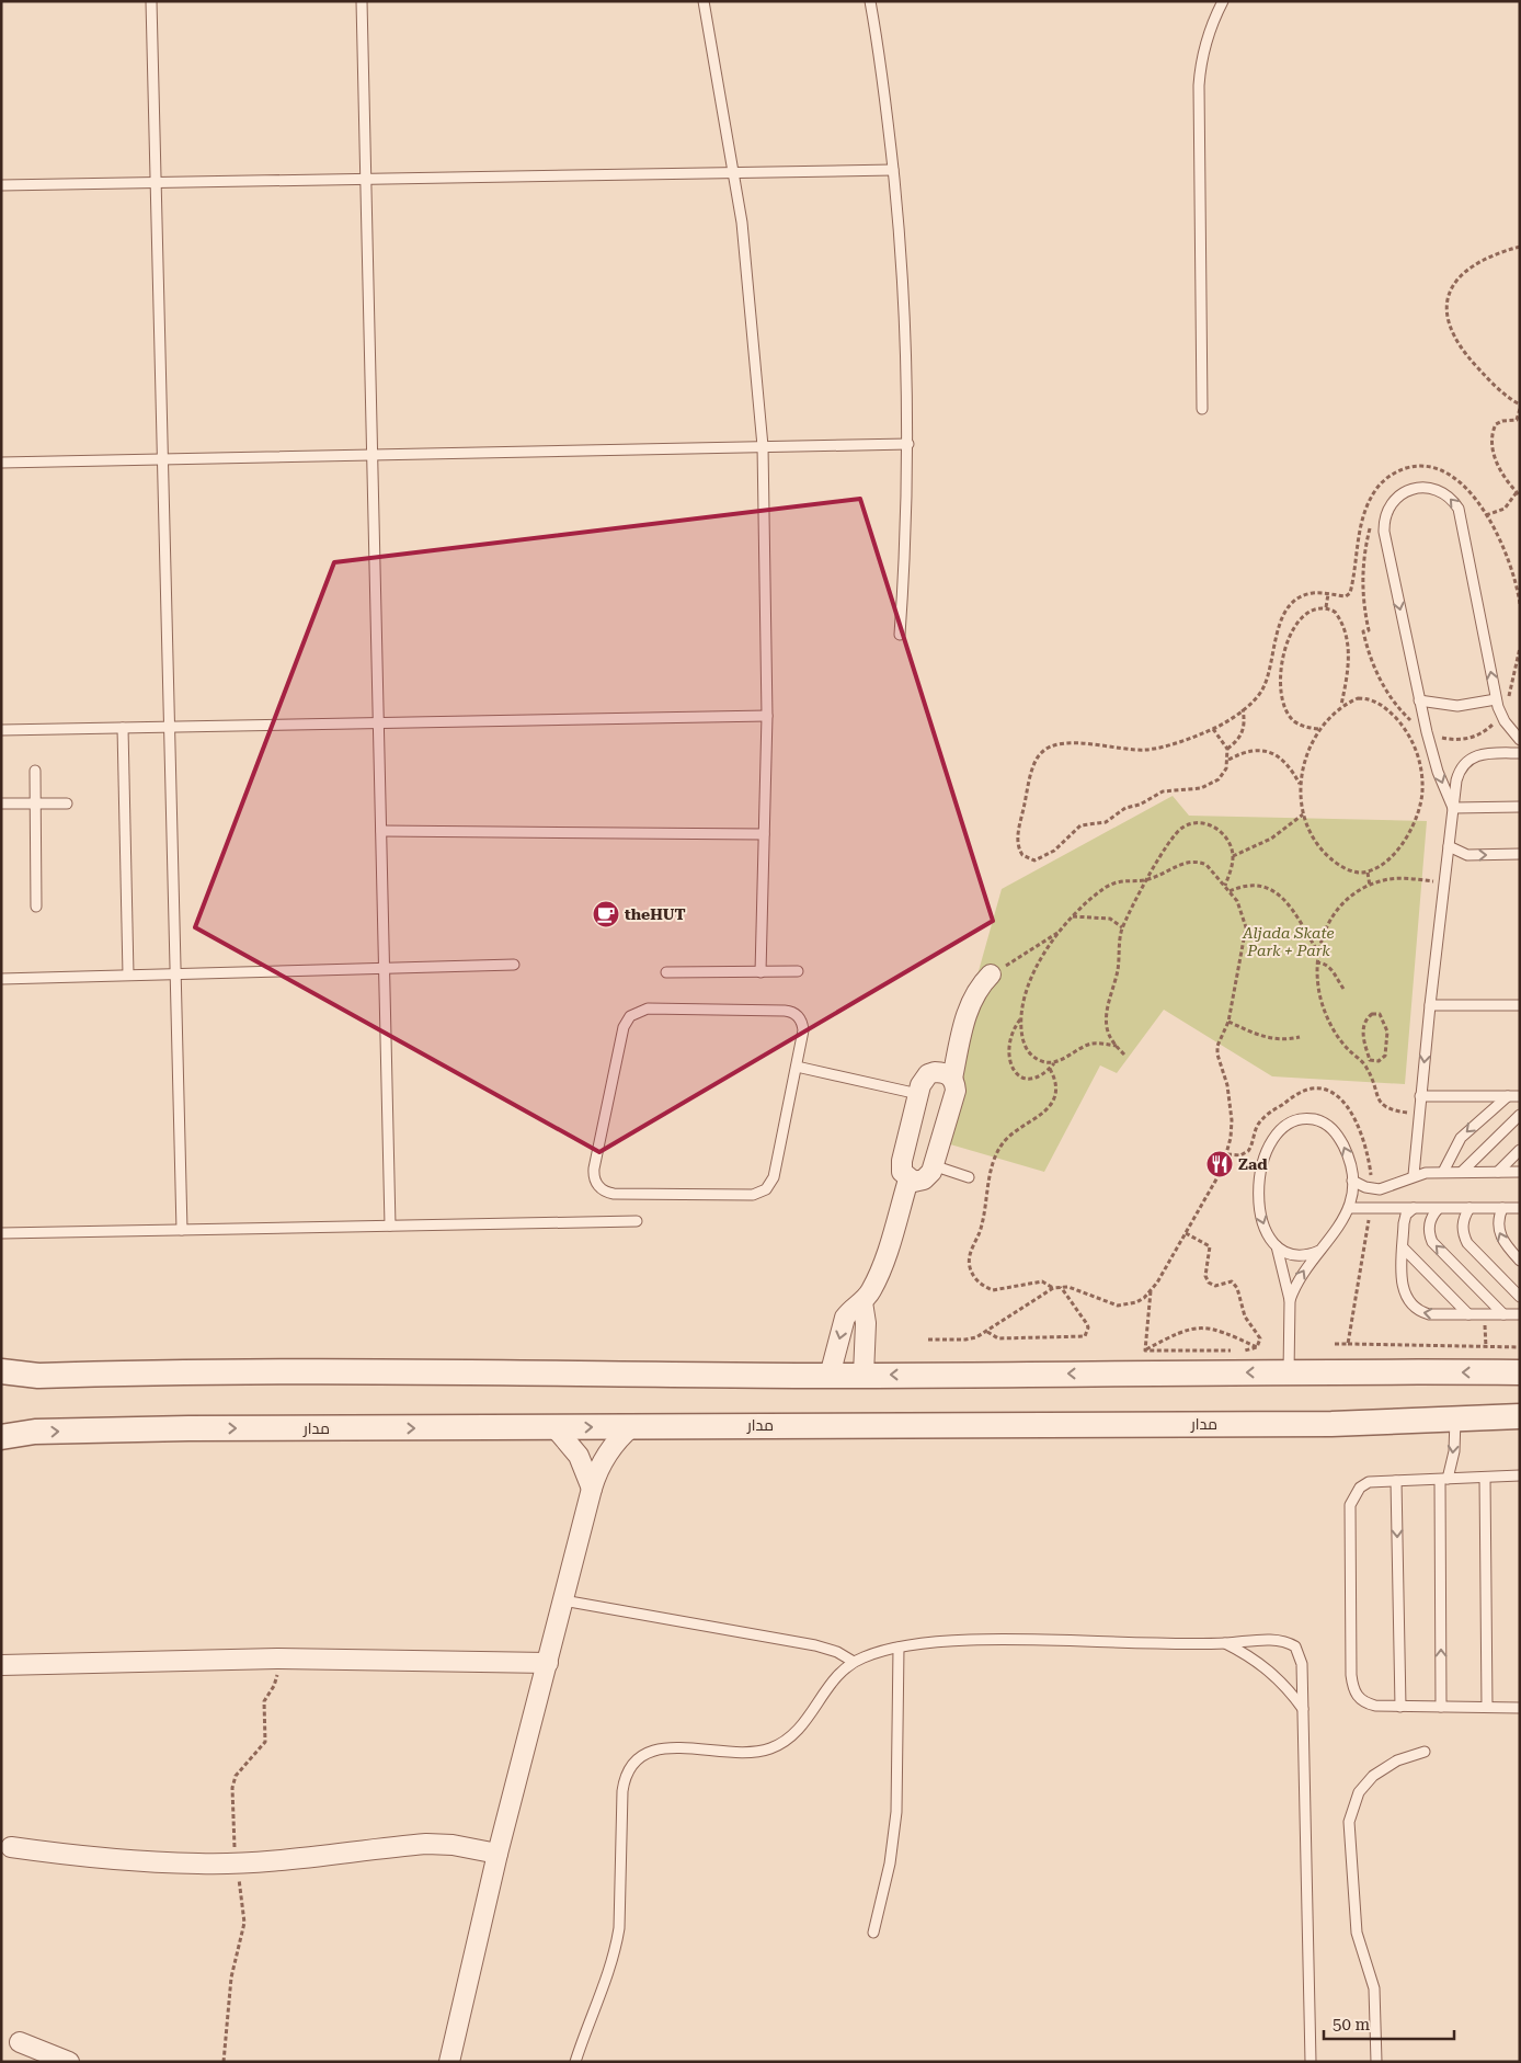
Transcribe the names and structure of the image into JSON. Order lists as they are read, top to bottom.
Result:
{
  "streets": {
    "street": ["مدار"]
  },
  "parks": ["Aljada Skate Park + Park"],
  "places": {
    "cafe": ["theHUT"],
    "restaurant": ["Zad"]
  },
  "scale_bar": "50 m"
}
